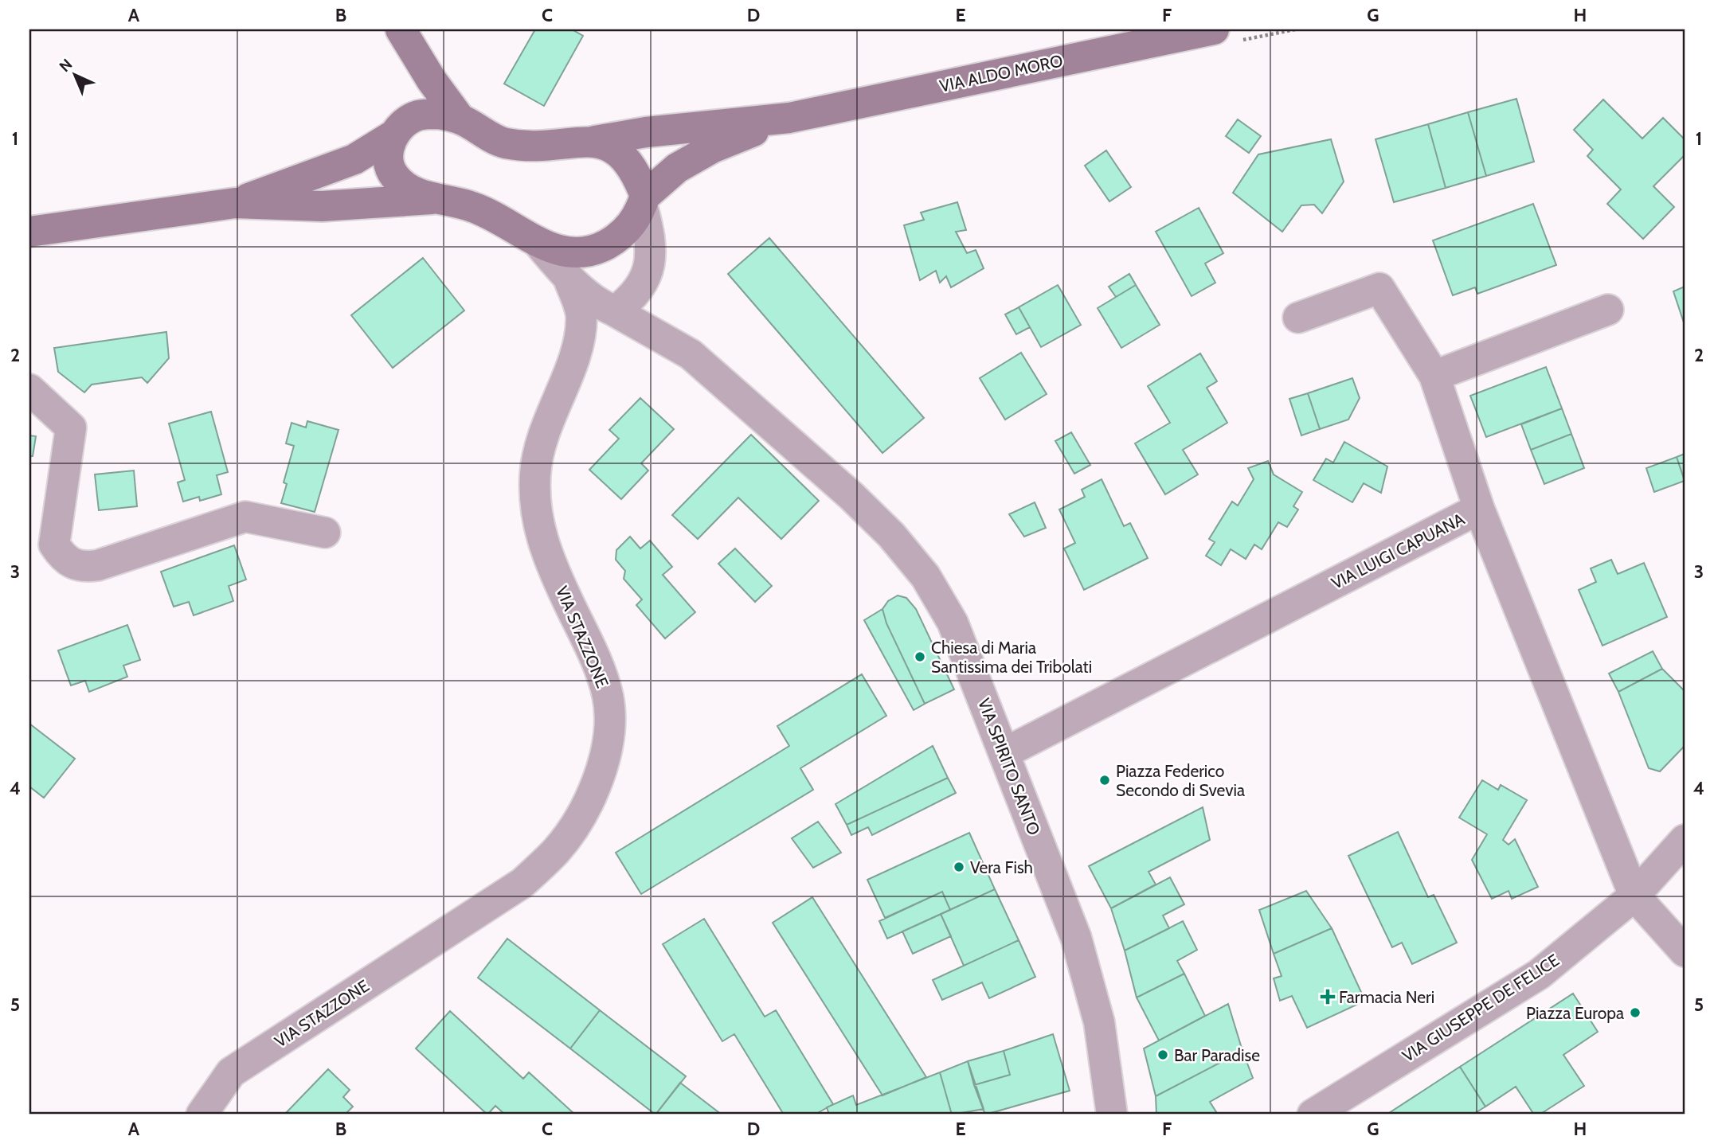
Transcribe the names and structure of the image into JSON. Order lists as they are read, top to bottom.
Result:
{
  "streets": {
    "main road": ["VIA ALDO MORO"],
    "street": [
      "VIA LUIGI CAPUANA",
      "VIA STAZZONE",
      "VIA SPIRITO SANTO",
      "VIA GIUSEPPE DE FELICE"
    ]
  },
  "crossings": [
    ["VIA LUIGI CAPUANA", "VIA SPIRITO SANTO"],
    ["VIA LUIGI CAPUANA", "VIA GIUSEPPE DE FELICE"]
  ],
  "places": {
    "other": [
      "Chiesa di Maria Santissima dei Tribolati",
      "Piazza Federico Secondo di Svevia",
      "Vera Fish",
      "Piazza Europa",
      "Bar Paradise"
    ],
    "health": ["Farmacia Neri"]
  },
  "north": "top left",
  "grid": {
    "columns": [
      "A",
      "B",
      "C",
      "D",
      "E",
      "F",
      "G",
      "H"
    ],
    "rows": [
      "1",
      "2",
      "3",
      "4",
      "5"
    ]
  }
}
